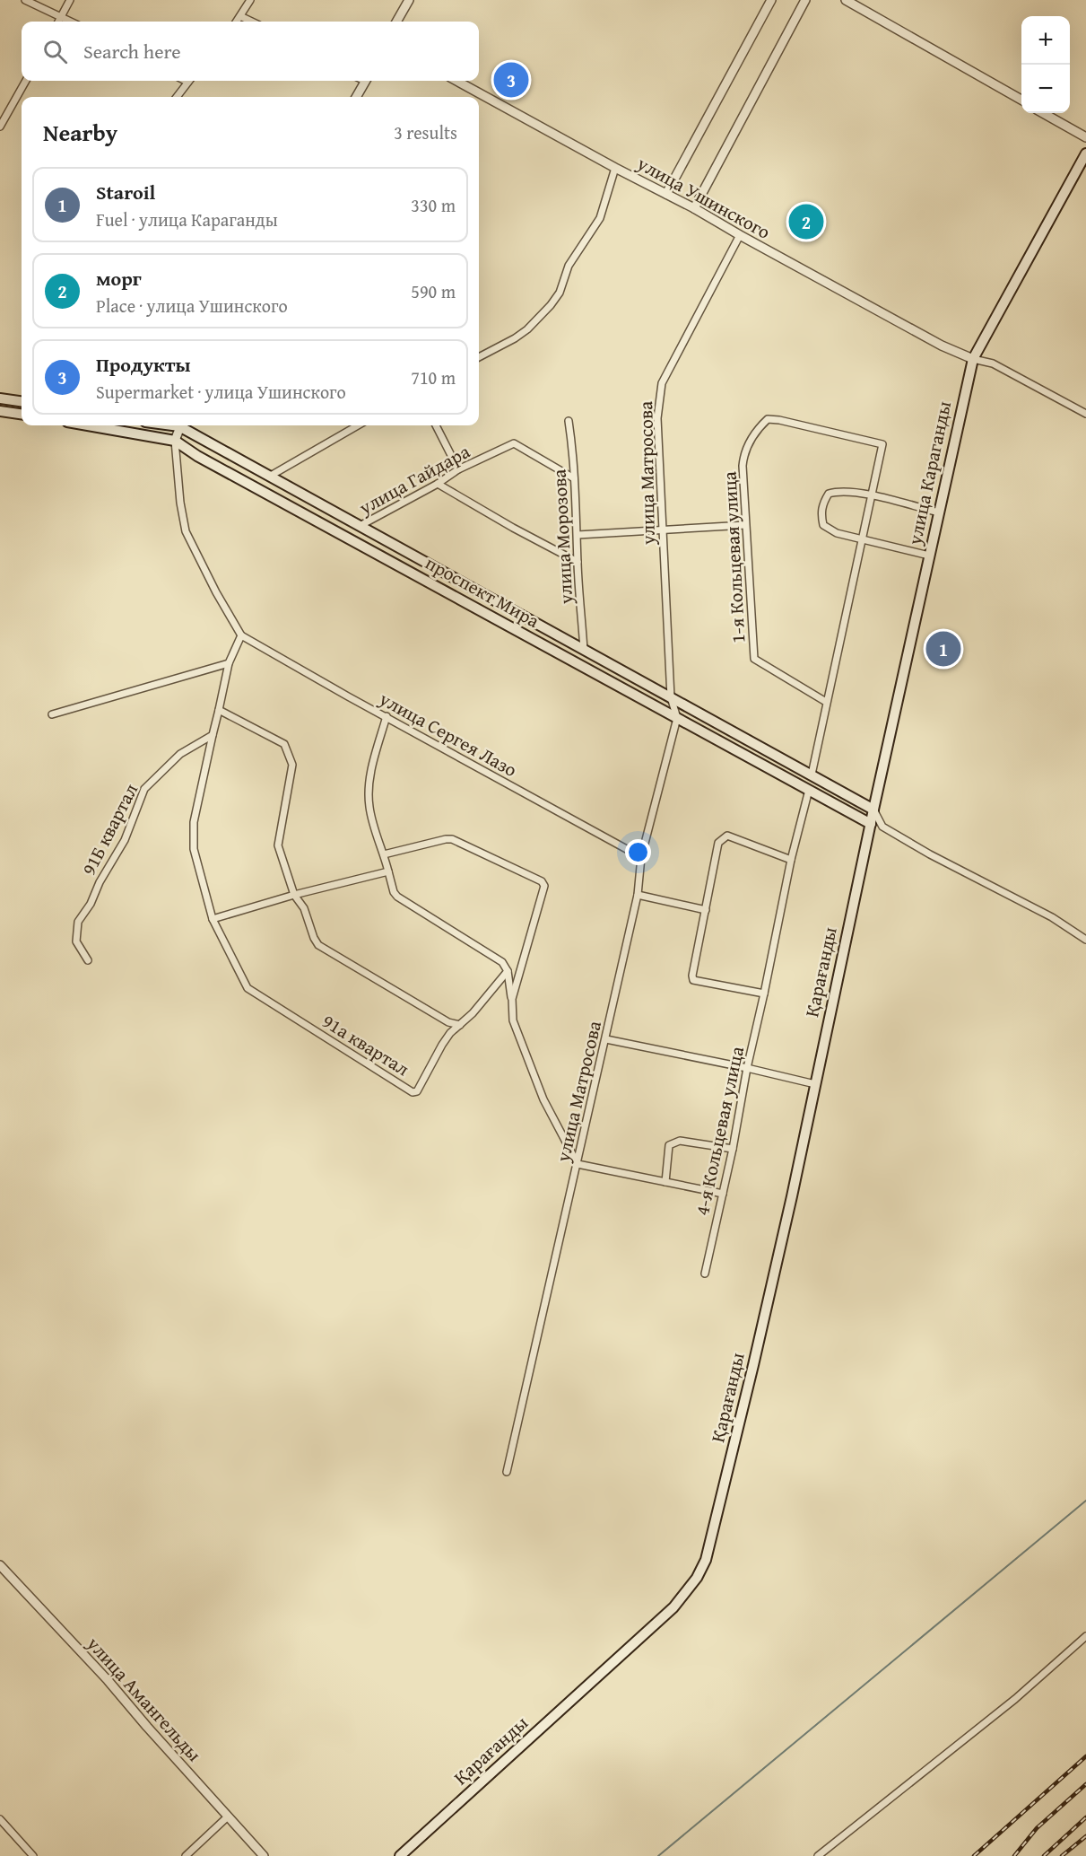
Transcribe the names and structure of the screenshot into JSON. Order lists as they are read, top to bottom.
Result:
{
  "streets": {
    "main road": ["улица Караганды", "проспект Мира", "Қарағанды"],
    "street": [
      "улица Ушинского",
      "улица Матросова",
      "улица Гайдара",
      "улица Морозова",
      "1-я Кольцевая улица",
      "улица Сергея Лазо",
      "91Б квартал",
      "91а квартал",
      "4-я Кольцевая улица",
      "улица Амангельды"
    ]
  },
  "crossings": [
    ["улица Ушинского", "улица Матросова"],
    ["улица Ушинского", "улица Караганды"],
    ["улица Матросова", "проспект Мира"],
    ["улица Матросова", "улица Сергея Лазо"],
    ["улица Караганды", "проспект Мира"],
    ["улица Караганды", "Қарағанды"],
    ["улица Гайдара", "улица Морозова"],
    ["улица Гайдара", "проспект Мира"],
    ["улица Морозова", "проспект Мира"],
    ["1-я Кольцевая улица", "проспект Мира"],
    ["проспект Мира", "улица Сергея Лазо"],
    ["проспект Мира", "Қарағанды"],
    ["проспект Мира", "4-я Кольцевая улица"]
  ],
  "page": {
    "map_buttons": ["+", "−"],
    "search": "Search here",
    "pins": ["3", "2", "1"],
    "heading": ["Nearby", "3 results"],
    "list": [
      {
        "mark": "1",
        "name": "Staroil",
        "note": "Fuel · улица Караганды",
        "value": "330 m"
      },
      {
        "mark": "2",
        "name": "морг",
        "note": "Place · улица Ушинского",
        "value": "590 m"
      },
      {
        "mark": "3",
        "name": "Продукты",
        "note": "Supermarket · улица Ушинского",
        "value": "710 m"
      }
    ]
  }
}
